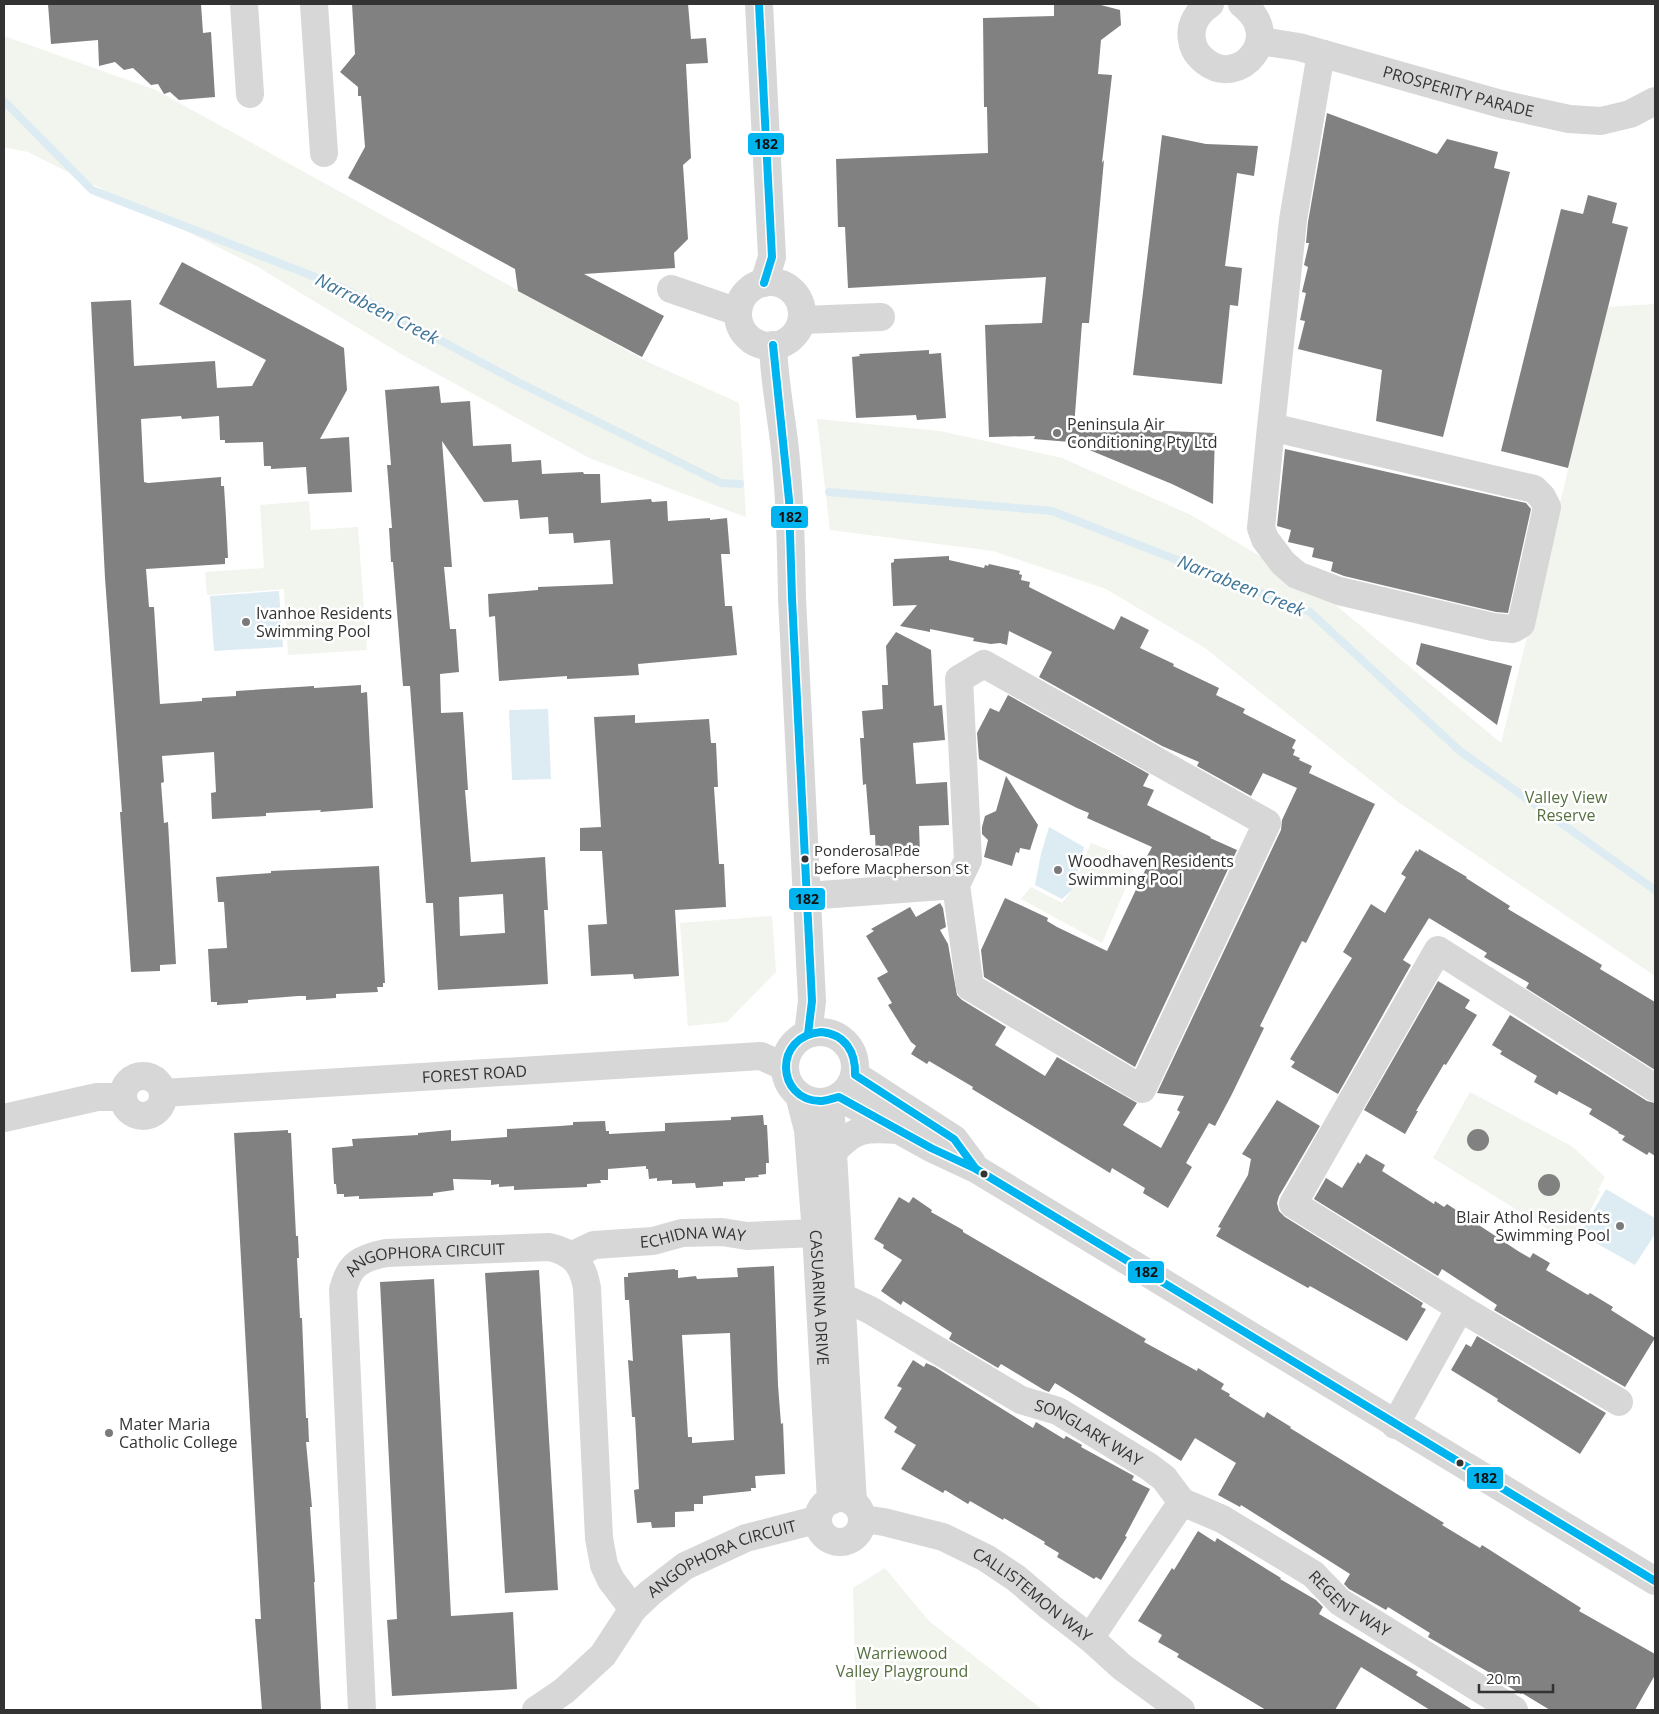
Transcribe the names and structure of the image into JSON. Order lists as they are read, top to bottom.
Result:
{
  "streets": {
    "street": [
      "PROSPERITY PARADE",
      "FOREST ROAD",
      "ECHIDNA WAY",
      "ANGOPHORA CIRCUIT",
      "CASUARINA DRIVE",
      "SONGLARK WAY",
      "CALLISTEMON WAY",
      "REGENT WAY"
    ]
  },
  "crossings": [
    ["FOREST ROAD", "CASUARINA DRIVE"],
    ["ECHIDNA WAY", "ANGOPHORA CIRCUIT"],
    ["ECHIDNA WAY", "CASUARINA DRIVE"],
    ["ANGOPHORA CIRCUIT", "CASUARINA DRIVE"],
    ["ANGOPHORA CIRCUIT", "CALLISTEMON WAY"],
    ["CASUARINA DRIVE", "SONGLARK WAY"],
    ["CASUARINA DRIVE", "CALLISTEMON WAY"],
    ["SONGLARK WAY", "REGENT WAY"]
  ],
  "water": ["Narrabeen Creek"],
  "parks": ["Valley View Reserve", "Warriewood Valley Playground"],
  "places": [
    "Peninsula Air Conditioning Pty Ltd",
    "Ivanhoe Residents Swimming Pool",
    "Ponderosa Pde before Macpherson St",
    "Woodhaven Residents Swimming Pool",
    "Blair Athol Residents Swimming Pool",
    "Mater Maria Catholic College"
  ],
  "lines": ["transit line 182"],
  "scale_bar": "20 m"
}
